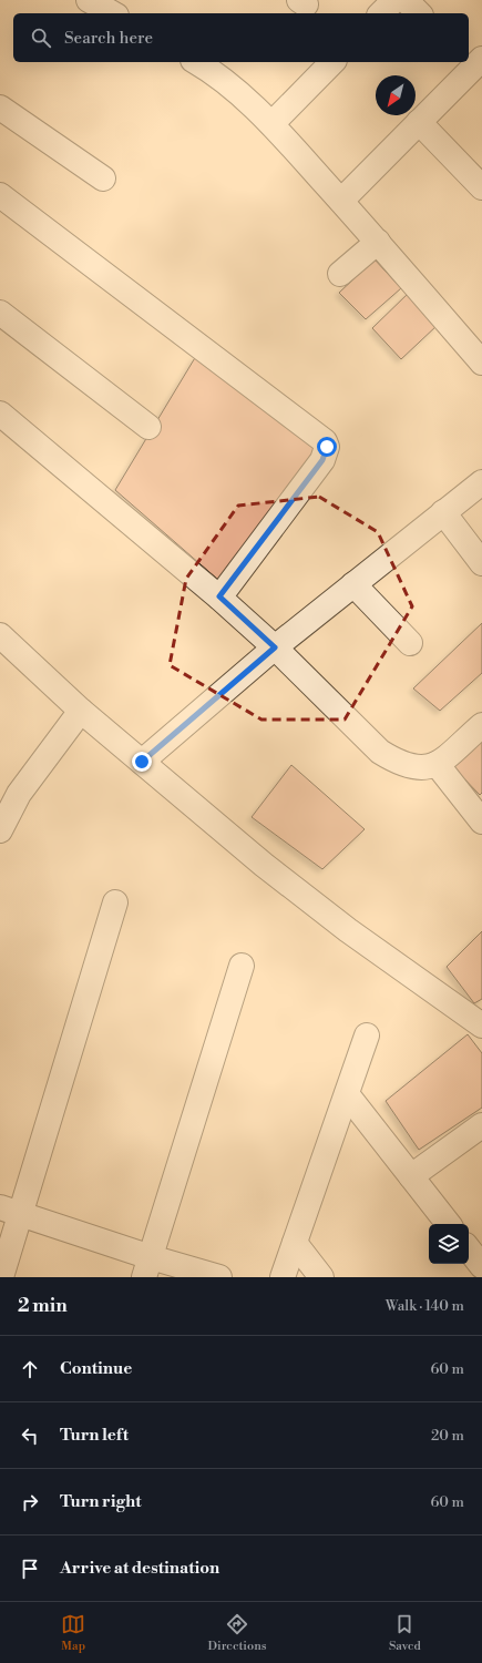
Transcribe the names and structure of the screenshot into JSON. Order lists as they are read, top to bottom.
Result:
{
  "north": "bottom left",
  "page": {
    "search": "Search here",
    "heading": ["2 min", "Walk · 140 m"],
    "list": [
      ["Continue", "60 m"],
      ["Turn left", "20 m"],
      ["Turn right", "60 m"],
      "Arrive at destination"
    ],
    "nav": ["Map", "Directions", "Saved"]
  }
}
